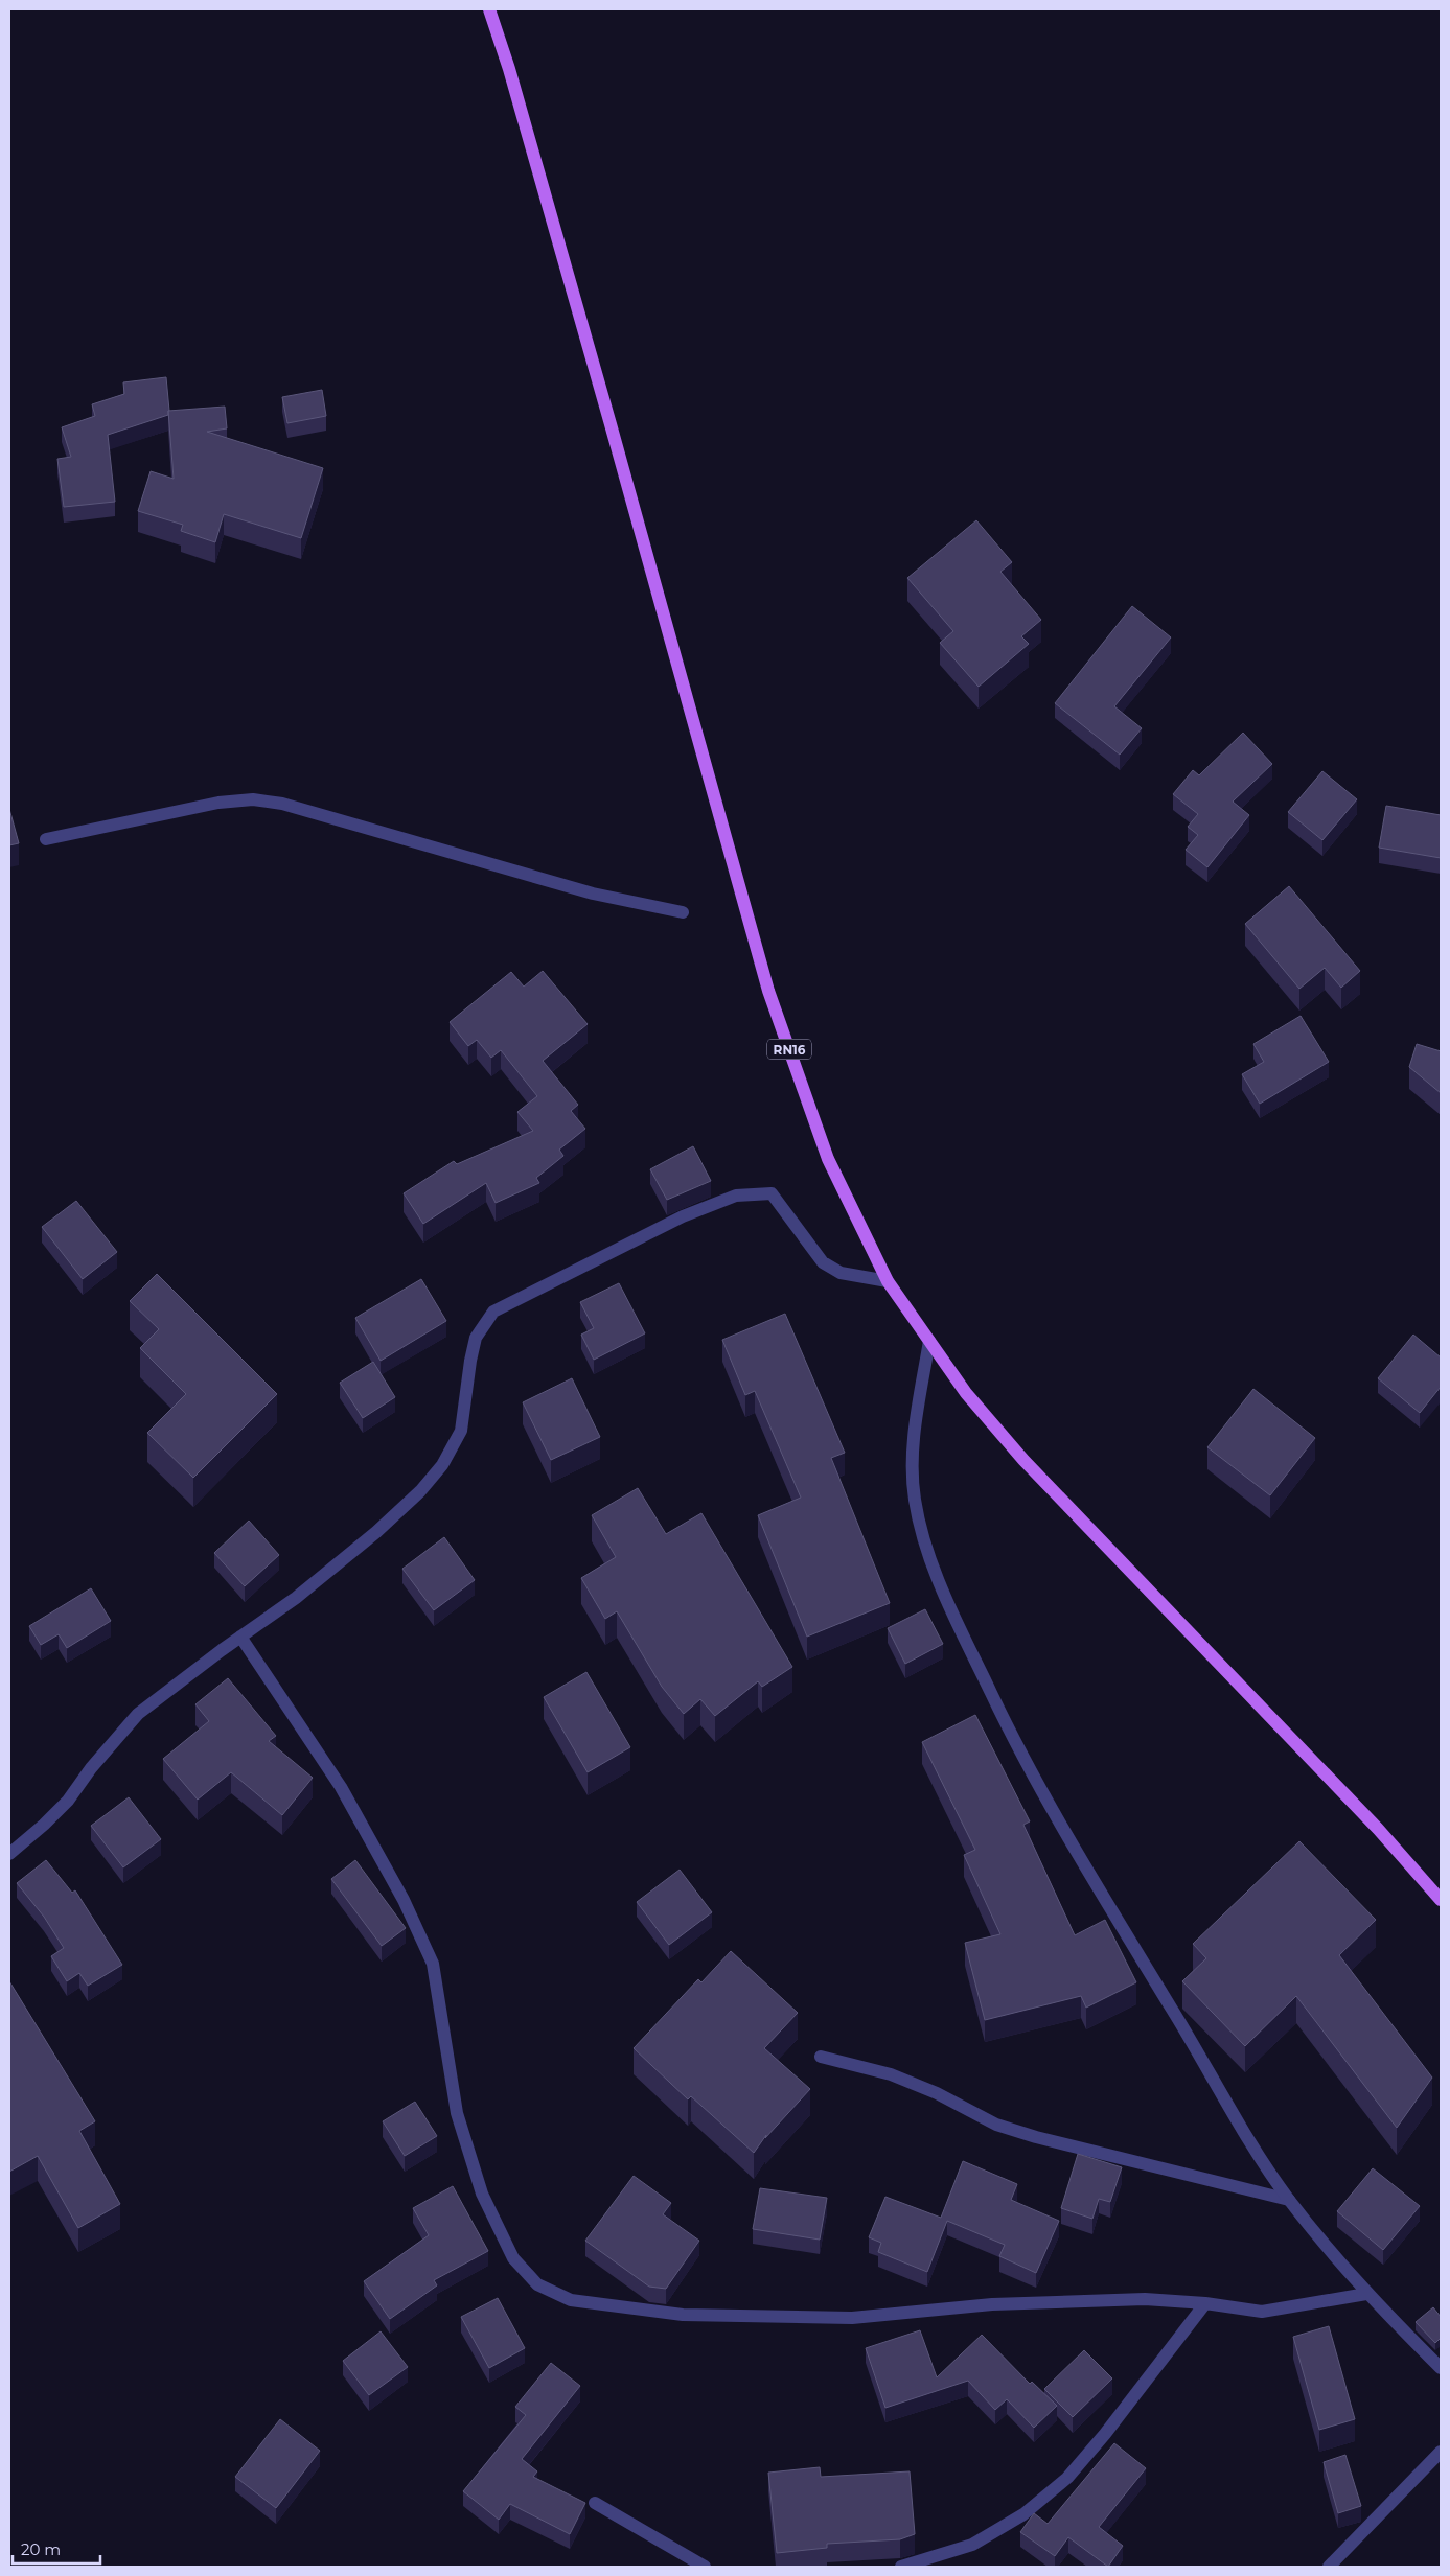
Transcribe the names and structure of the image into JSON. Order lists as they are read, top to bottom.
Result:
{
  "streets": {
    "main road": ["RN16"]
  },
  "scale_bar": "20 m"
}
